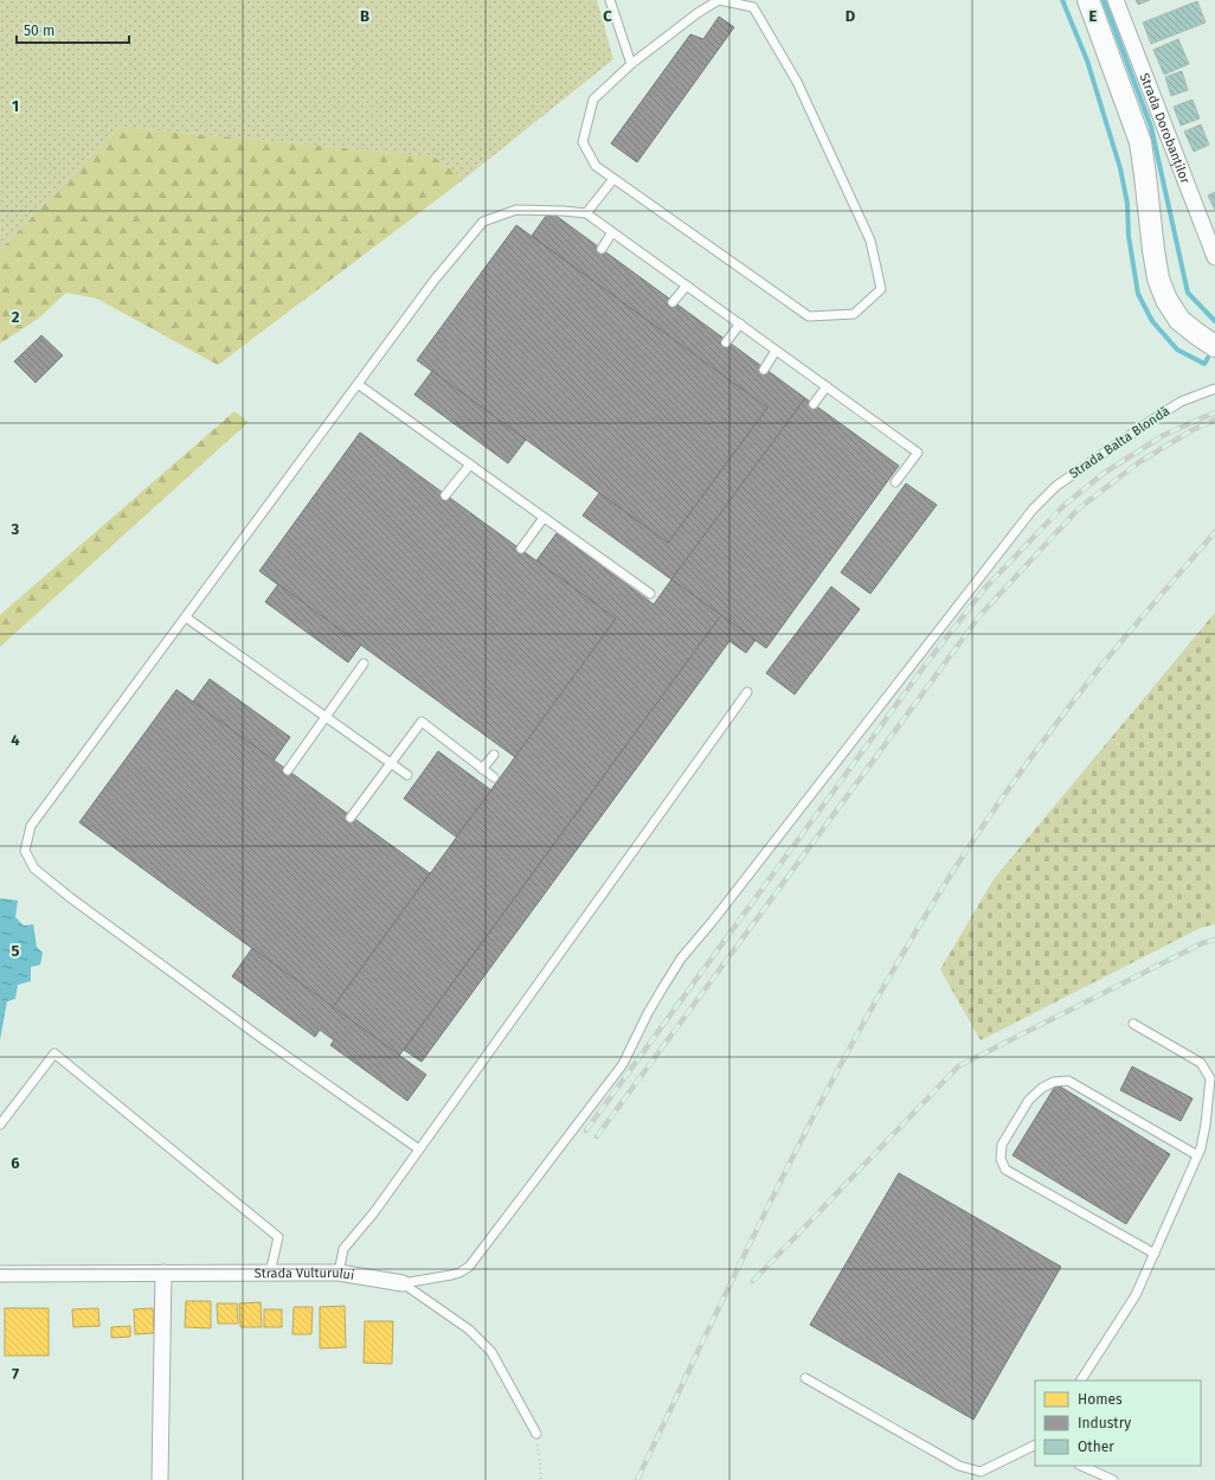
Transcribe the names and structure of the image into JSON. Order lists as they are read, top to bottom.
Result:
{
  "streets": {
    "street": ["Strada Dorobanților", "Strada Vulturului"],
    "lane": ["Strada Balta Blondă"]
  },
  "crossings": [
    ["Strada Balta Blondă", "Strada Vulturului"]
  ],
  "legend": ["Homes", "Industry", "Other"],
  "scale_bar": "50 m",
  "grid": {
    "columns": [
      "B",
      "C",
      "D",
      "E"
    ],
    "rows": [
      "1",
      "2",
      "3",
      "4",
      "5",
      "6",
      "7"
    ]
  }
}
